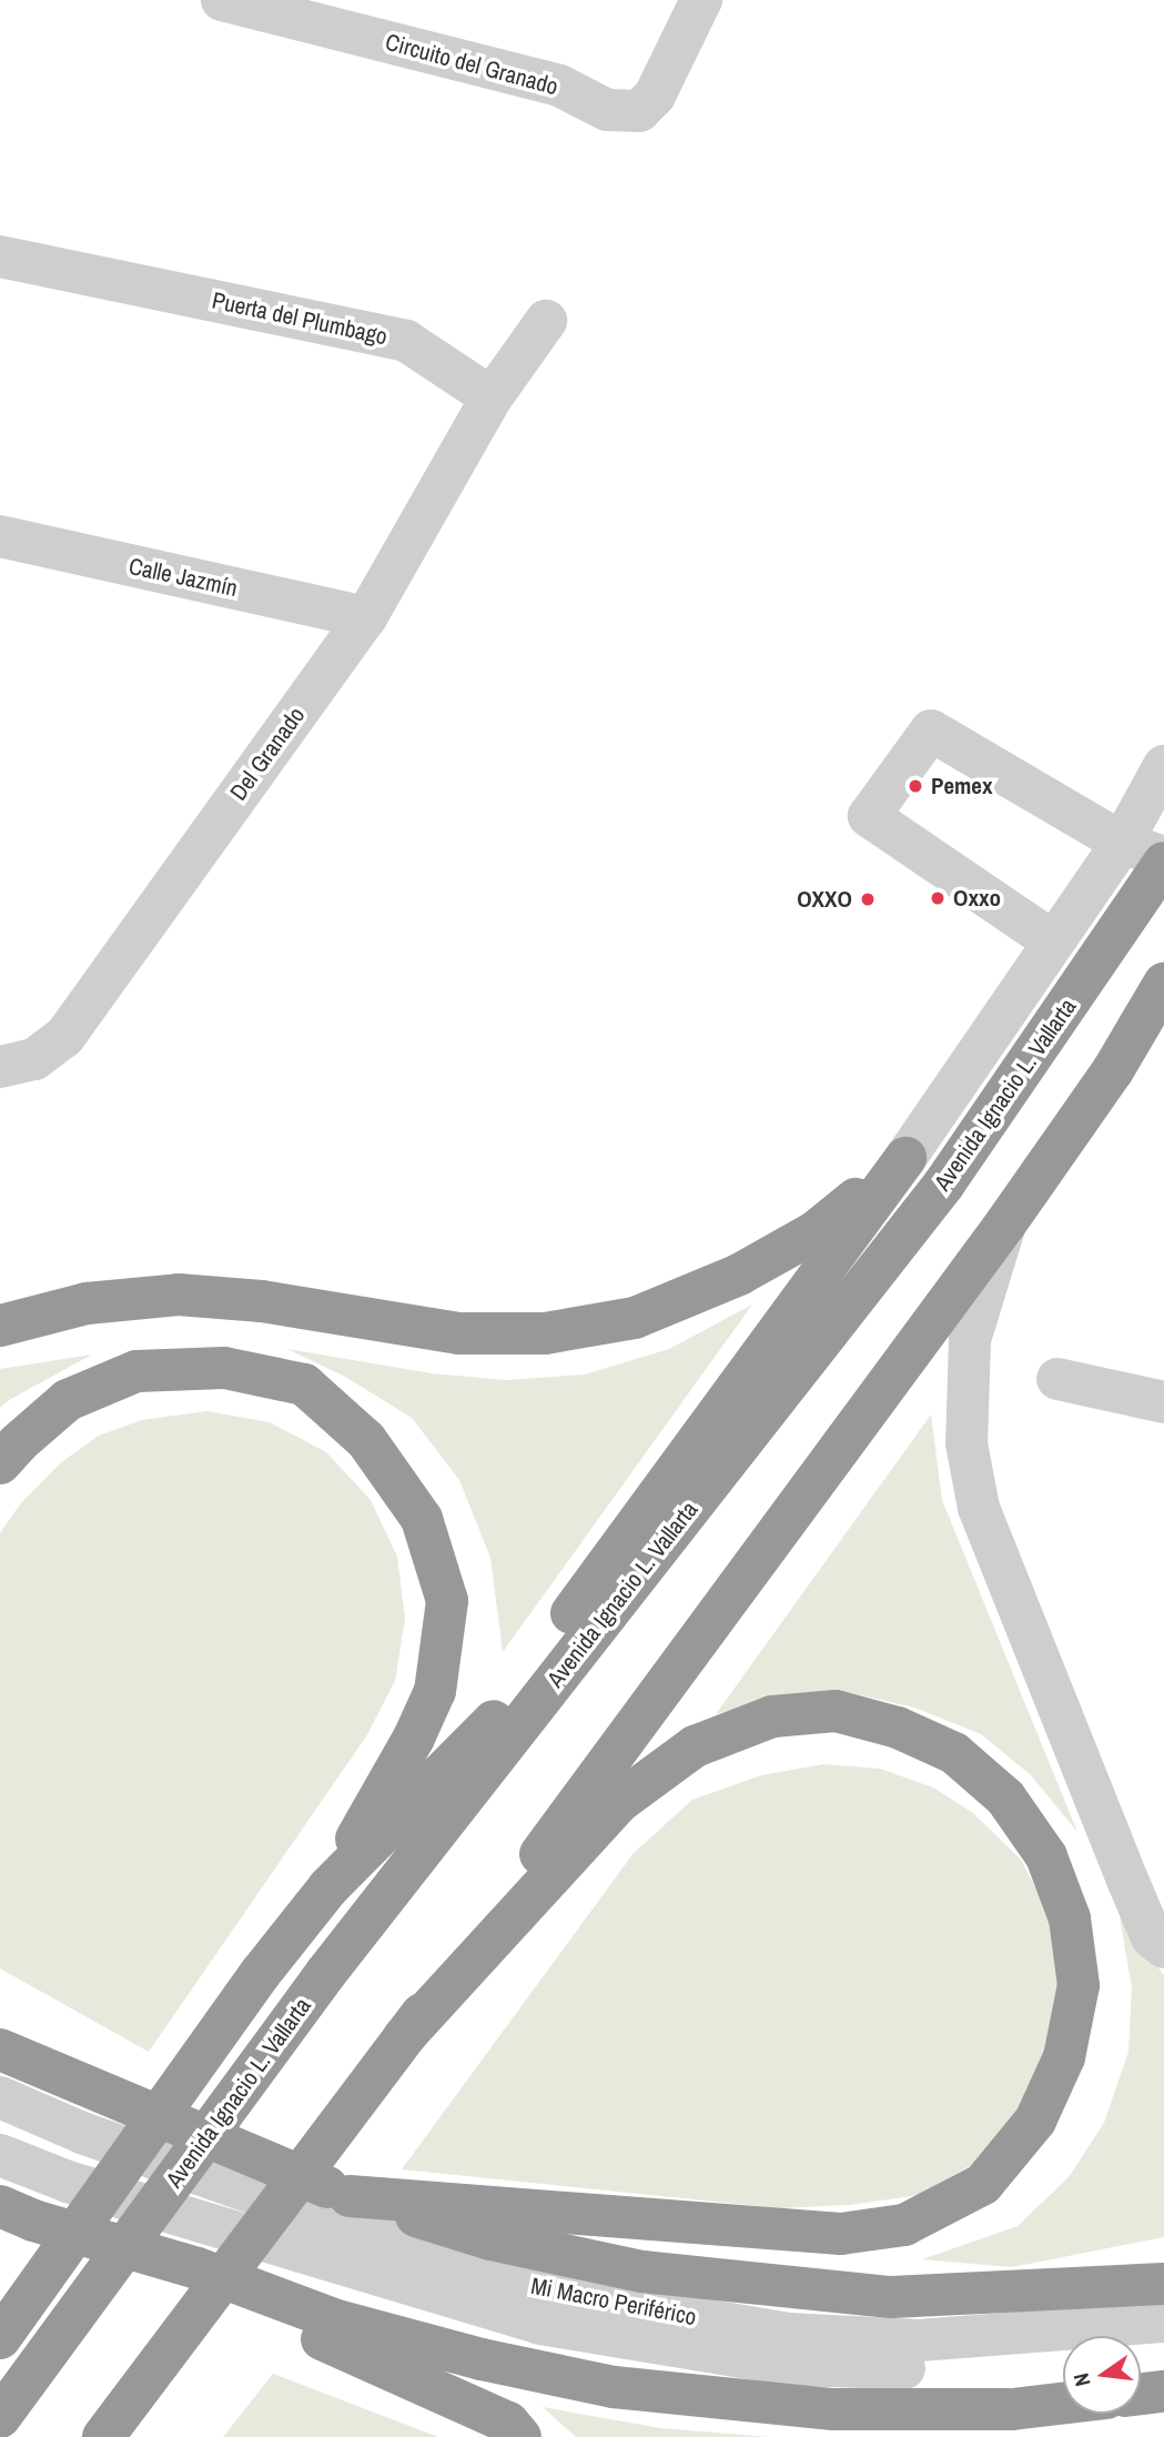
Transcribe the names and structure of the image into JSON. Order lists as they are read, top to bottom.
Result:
{
  "streets": {
    "highway": ["Avenida Ignacio L. Vallarta"],
    "street": [
      "Circuito del Granado",
      "Puerta del Plumbago",
      "Calle Jazmín",
      "Del Granado",
      "Mi Macro Periférico"
    ]
  },
  "crossings": [
    ["Puerta del Plumbago", "Del Granado"],
    ["Calle Jazmín", "Del Granado"]
  ],
  "places": ["Pemex", "Oxxo", "OXXO"],
  "north": "left"
}
